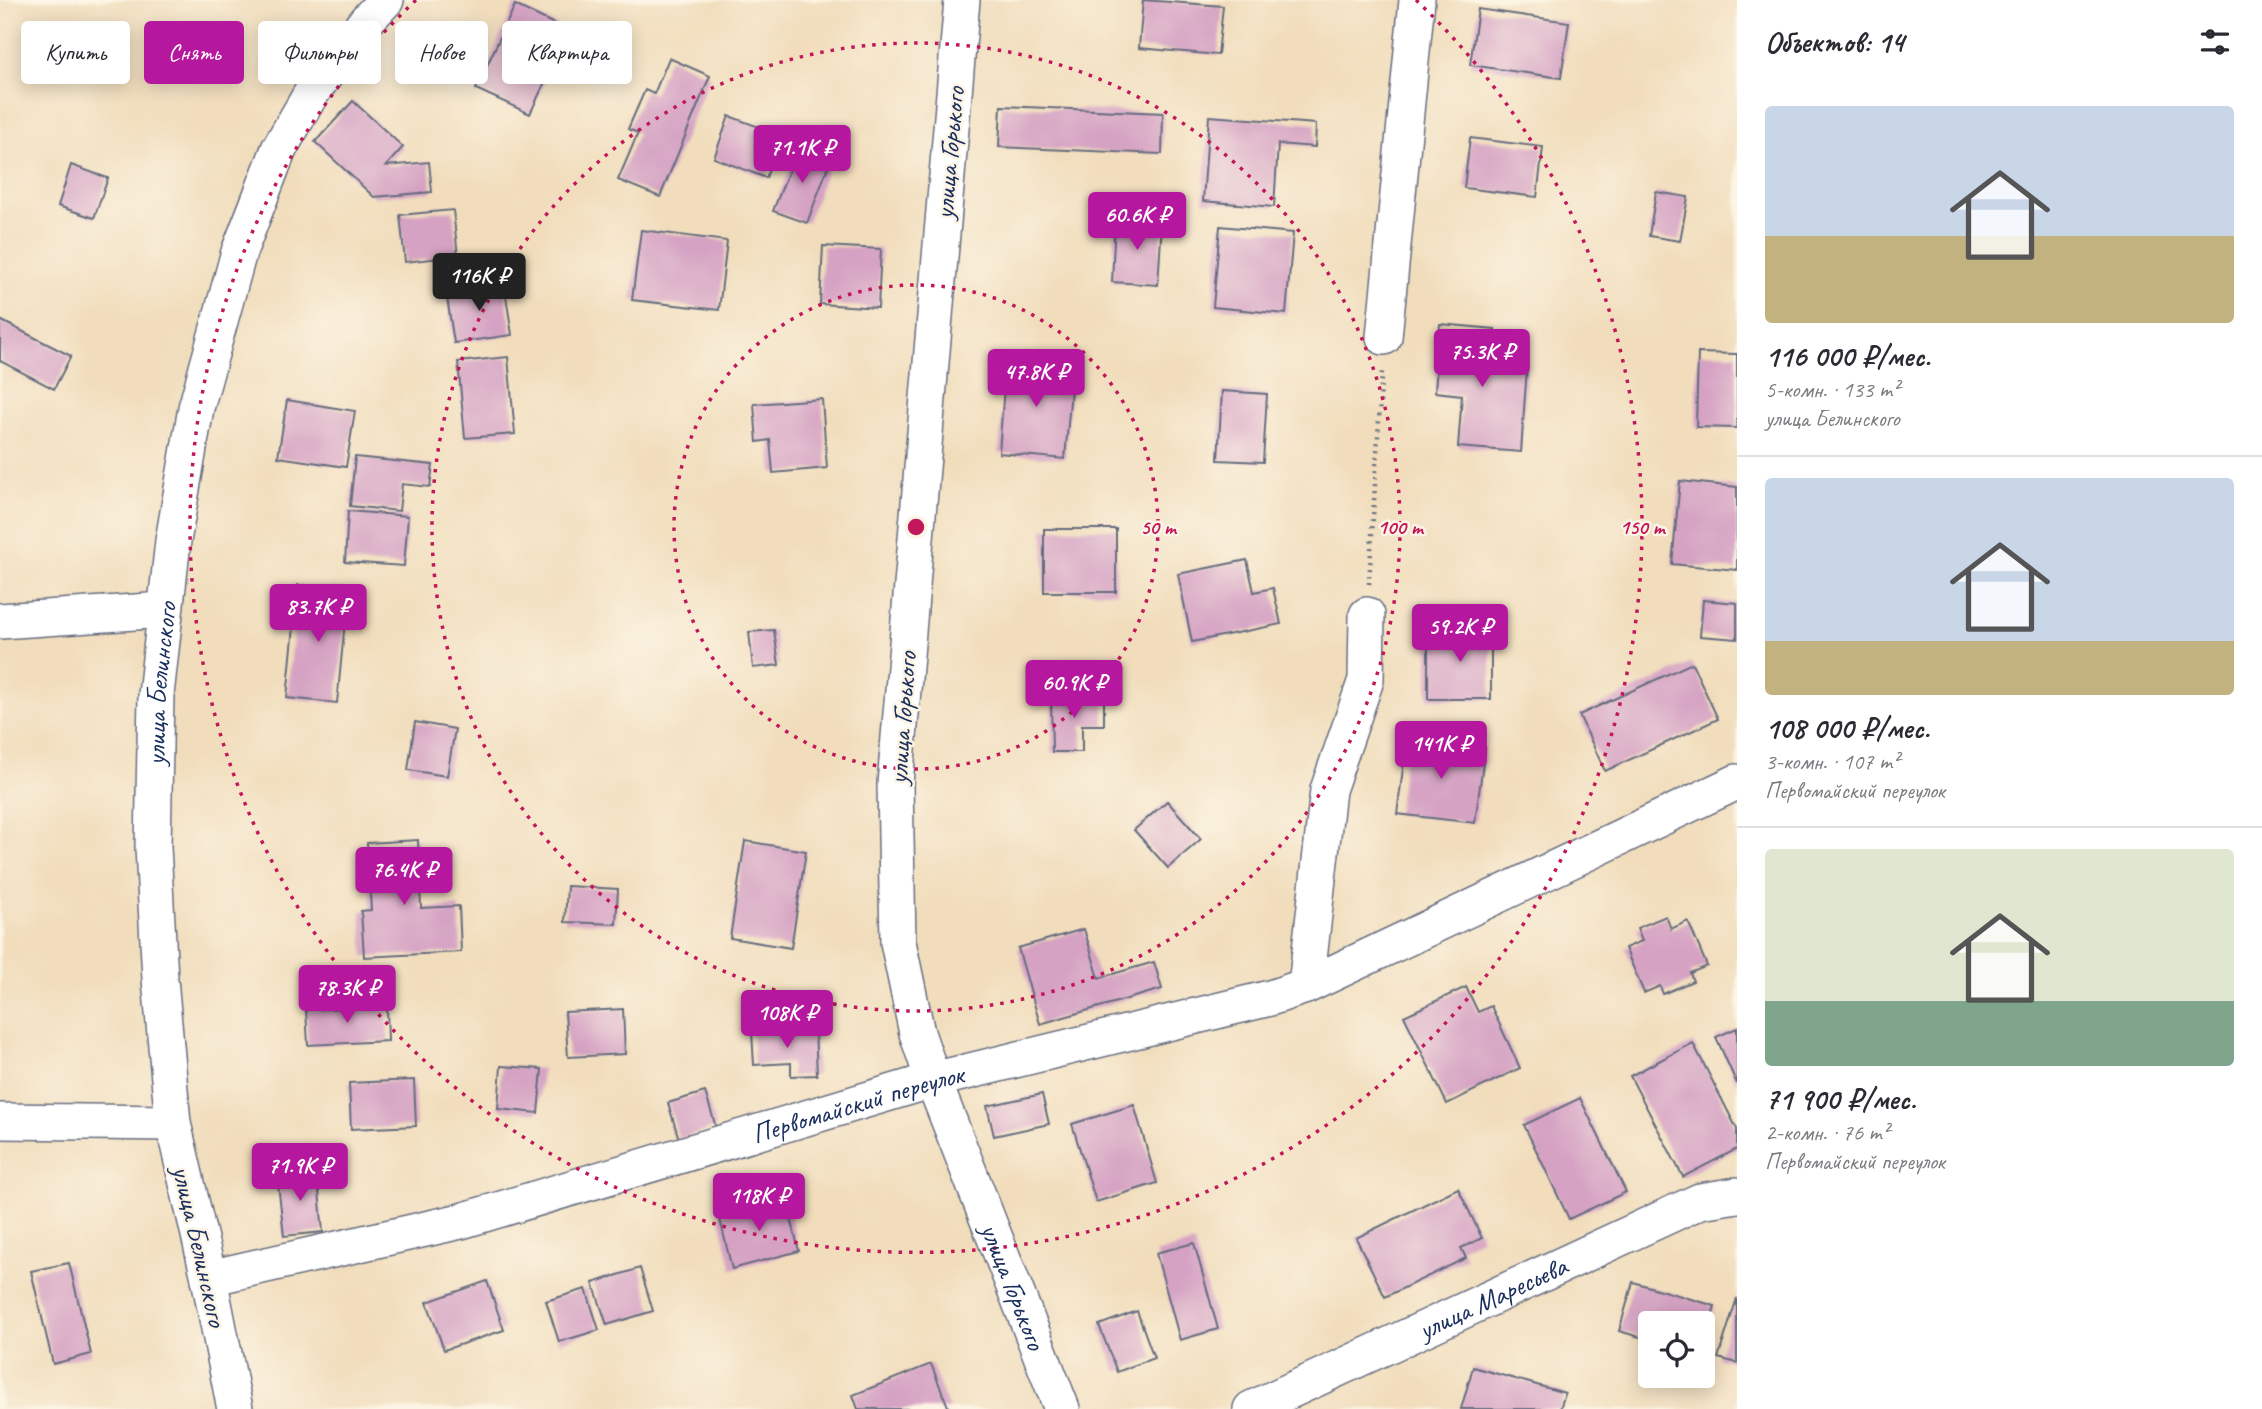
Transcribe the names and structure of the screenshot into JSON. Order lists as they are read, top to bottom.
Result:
{
  "streets": {
    "street": [
      "улица Горького",
      "улица Белинского",
      "Первомайский переулок",
      "улица Маресьева"
    ]
  },
  "crossings": [
    ["улица Горького", "Первомайский переулок"],
    ["улица Белинского", "Первомайский переулок"]
  ],
  "page": {
    "heading": "Объектов: 14",
    "chip": [
      "Купить",
      "Снять",
      "Фильтры",
      "Новое",
      "Квартира"
    ],
    "list": [
      {
        "name": "116 000 ₽/мес.",
        "note": "5-комн. · 133 m² · улица Белинского"
      },
      {
        "name": "108 000 ₽/мес.",
        "note": "3-комн. · 107 m² · Первомайский переулок"
      },
      {
        "name": "71 900 ₽/мес.",
        "note": "2-комн. · 76 m² · Первомайский переулок"
      }
    ],
    "price": [
      "71.1K ₽",
      "60.6K ₽",
      "116K ₽",
      "75.3K ₽",
      "47.8K ₽",
      "83.7K ₽",
      "59.2K ₽",
      "60.9K ₽",
      "141K ₽",
      "76.4K ₽",
      "78.3K ₽",
      "108K ₽",
      "71.9K ₽",
      "118K ₽"
    ]
  },
  "rings": ["50 m", "100 m", "150 m"]
}
